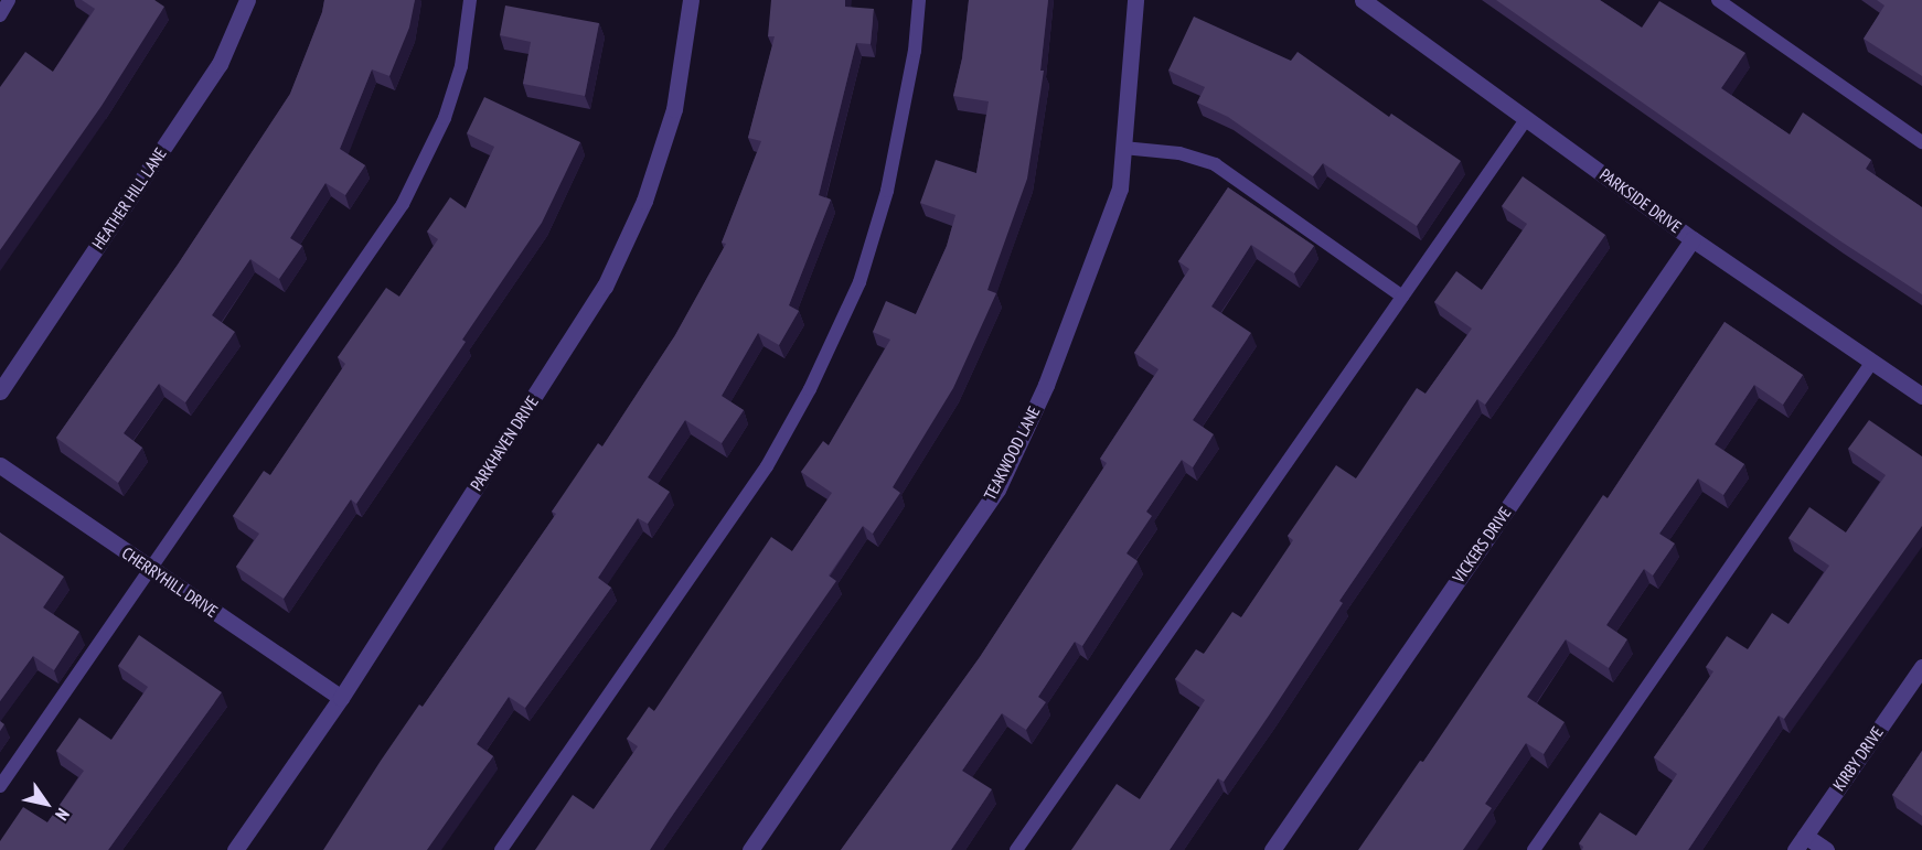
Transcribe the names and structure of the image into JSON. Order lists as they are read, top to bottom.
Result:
{
  "streets": {
    "street": [
      "HEATHER HILL LANE",
      "PARKSIDE DRIVE",
      "PARKHAVEN DRIVE",
      "TEAKWOOD LANE",
      "VICKERS DRIVE",
      "CHERRYHILL DRIVE",
      "KIRBY DRIVE"
    ]
  },
  "crossings": [
    ["PARKSIDE DRIVE", "VICKERS DRIVE"],
    ["PARKHAVEN DRIVE", "CHERRYHILL DRIVE"]
  ],
  "north": "bottom right"
}
